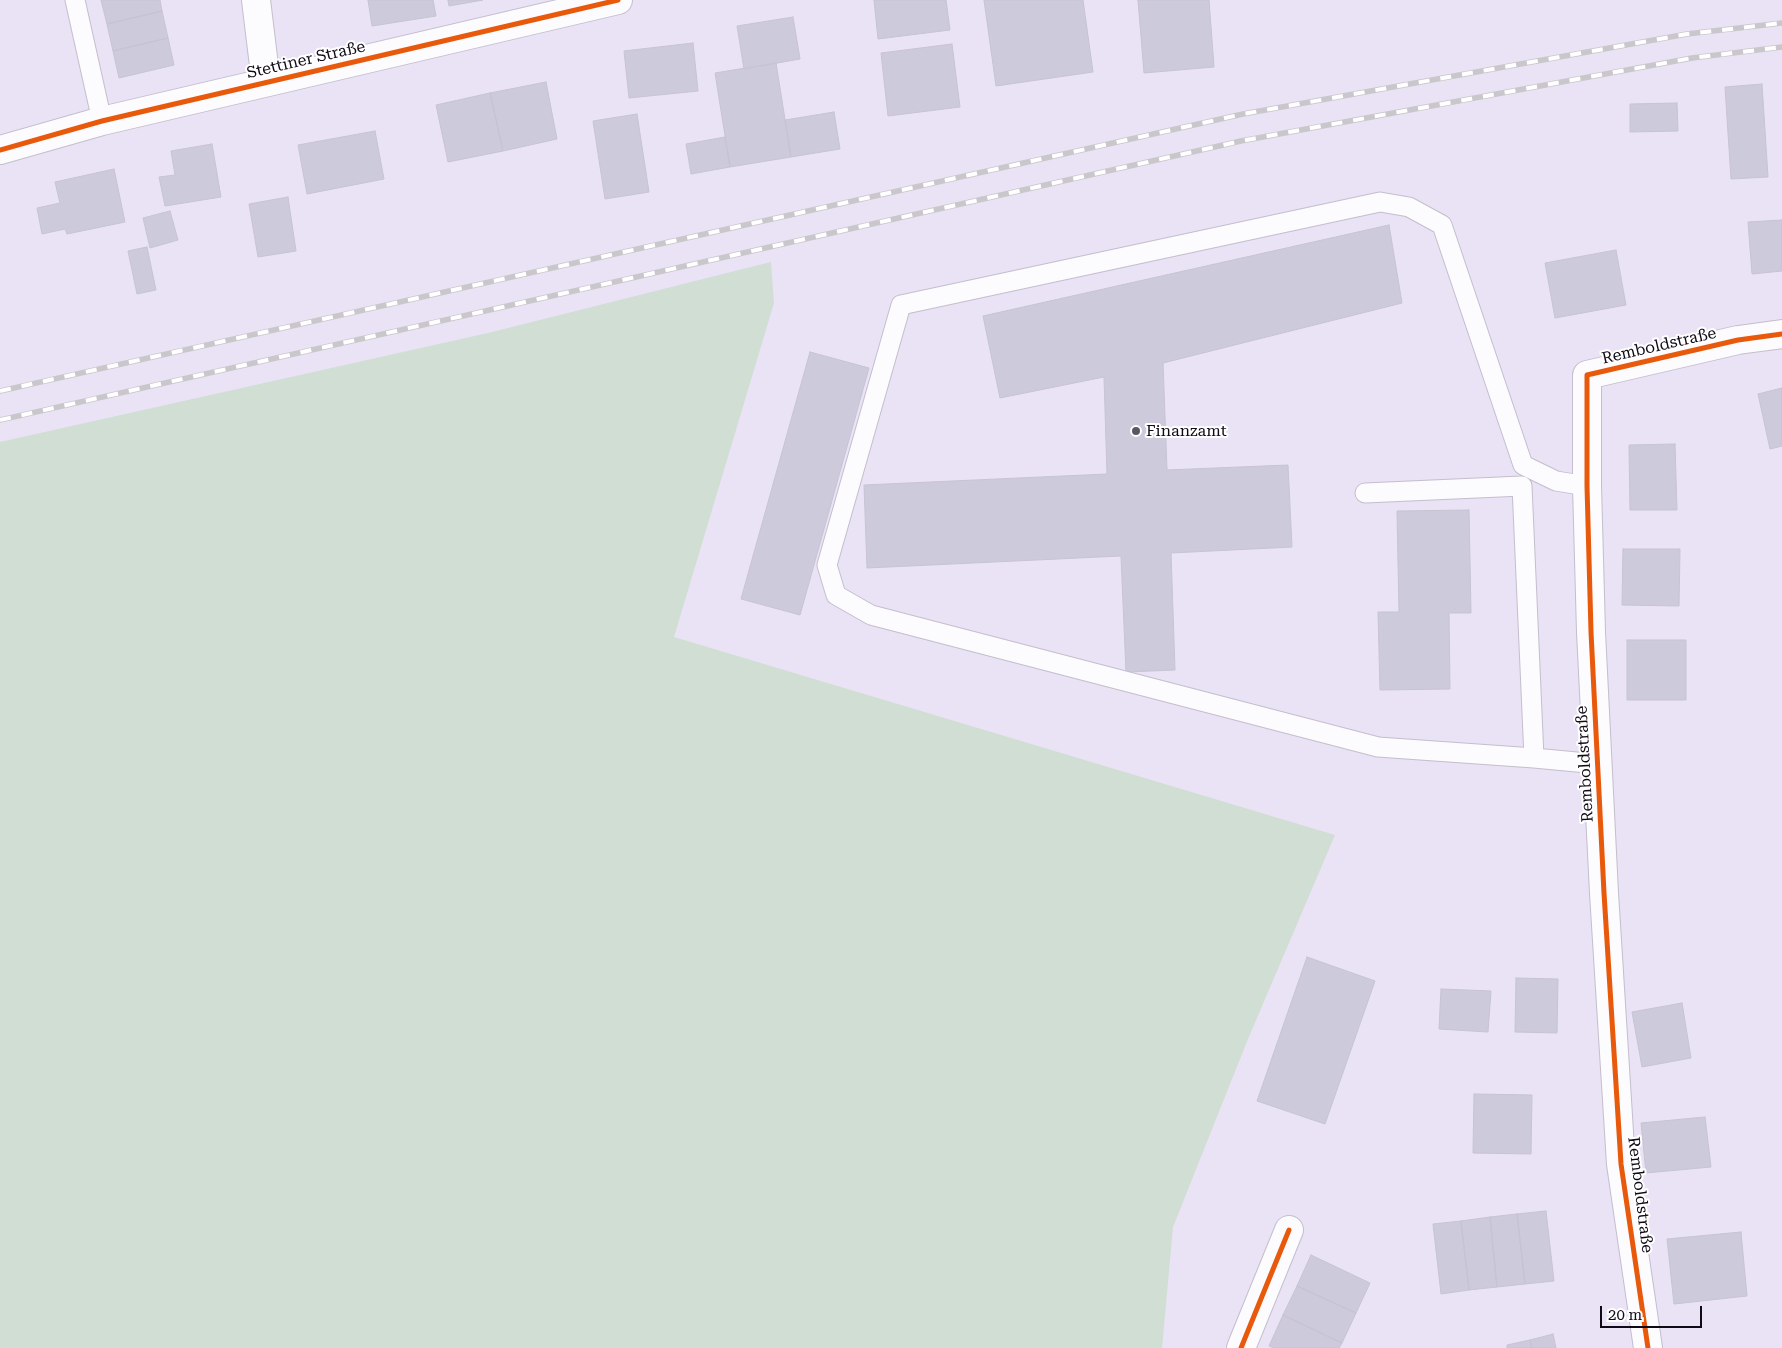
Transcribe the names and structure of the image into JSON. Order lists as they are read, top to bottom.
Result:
{
  "streets": {
    "street": ["Stettiner Straße", "Remboldstraße"]
  },
  "places": ["Finanzamt"],
  "scale_bar": "20 m"
}
